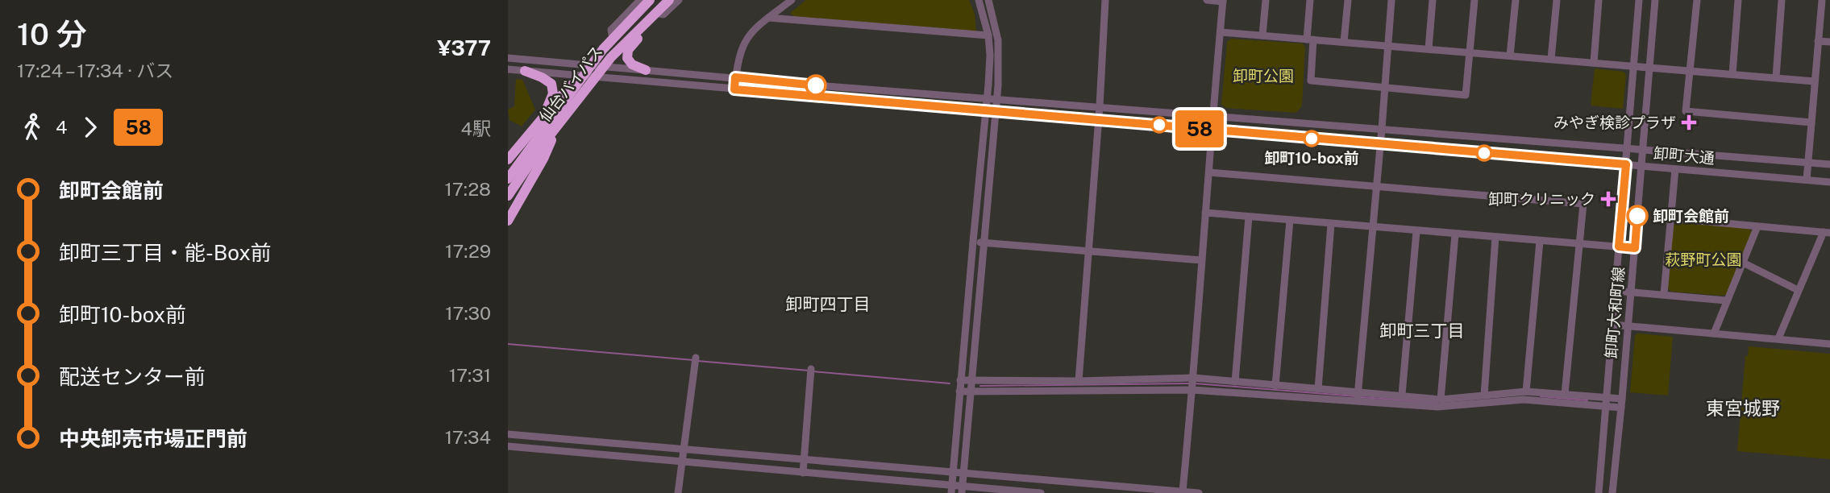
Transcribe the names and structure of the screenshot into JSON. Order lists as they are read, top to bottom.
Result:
{
  "streets": {
    "highway": ["仙台バイパス"],
    "street": ["卸町大通", "卸町大和町線"]
  },
  "crossings": [
    ["仙台バイパス", "卸町大通"],
    ["卸町大通", "卸町大和町線"]
  ],
  "districts": ["卸町四丁目", "卸町三丁目", "東宮城野"],
  "parks": ["卸町公園", "萩野町公園"],
  "places": {
    "health": ["みやぎ検診プラザ", "卸町クリニック"],
    "other": ["卸町10-box前", "卸町会館前"]
  },
  "lines": ["bus line 58"],
  "page": {
    "heading": ["10 分", "17:24 – 17:34 · バス", "¥377"],
    "on_map": "58",
    "legs": ["4", "58", "4駅"],
    "list": [
      {
        "name": "卸町会館前",
        "value": "17:28"
      },
      {
        "name": "卸町三丁目・能-Box前",
        "value": "17:29"
      },
      {
        "name": "卸町10-box前",
        "value": "17:30"
      },
      {
        "name": "配送センター前",
        "value": "17:31"
      },
      {
        "name": "中央卸売市場正門前",
        "value": "17:34"
      }
    ]
  }
}
